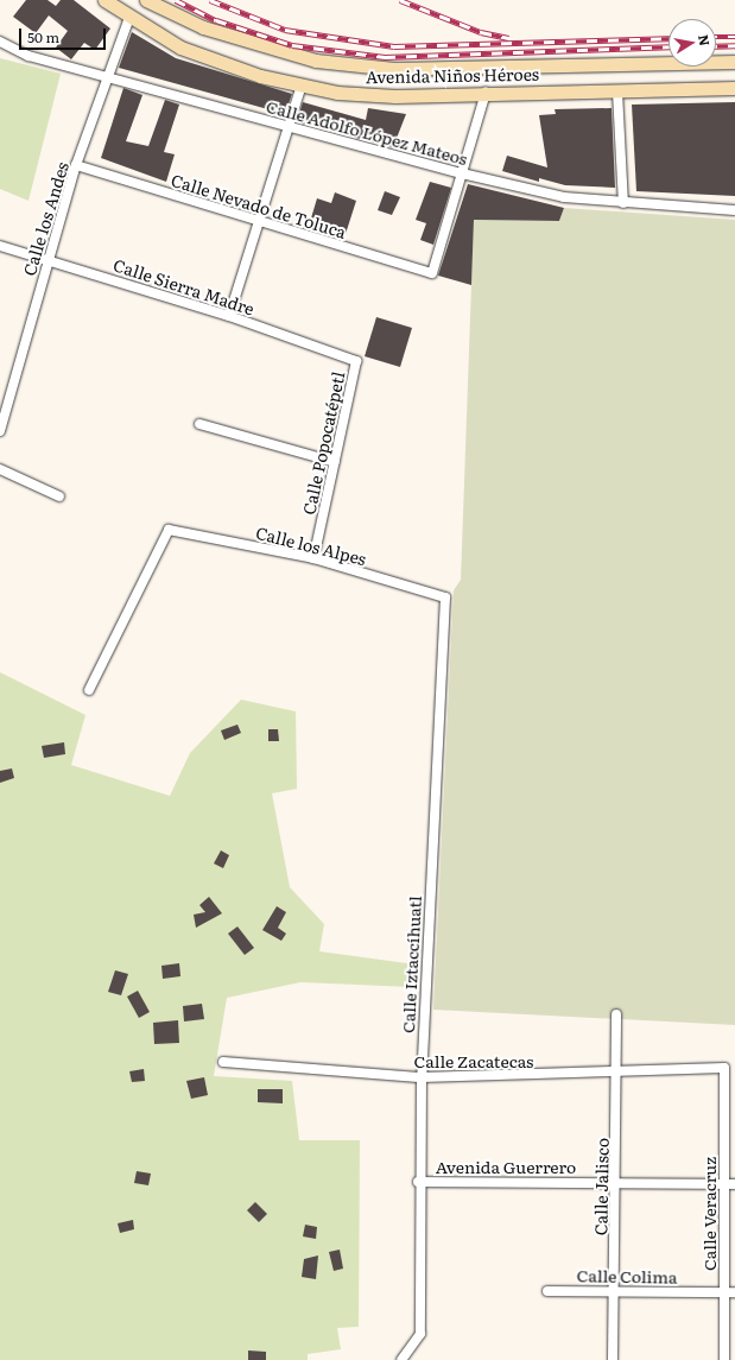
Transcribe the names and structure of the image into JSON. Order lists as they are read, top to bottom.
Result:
{
  "streets": {
    "main road": ["Avenida Niños Héroes"],
    "street": [
      "Calle Adolfo López Mateos",
      "Calle Nevado de Toluca",
      "Calle los Andes",
      "Calle Sierra Madre",
      "Calle Popocatépetl",
      "Calle los Alpes",
      "Calle Iztaccíhuatl",
      "Calle Zacatecas",
      "Avenida Guerrero",
      "Calle Jalisco",
      "Calle Veracruz",
      "Calle Colima"
    ]
  },
  "crossings": [
    ["Avenida Niños Héroes", "Calle los Andes"],
    ["Calle Adolfo López Mateos", "Calle Nevado de Toluca"],
    ["Calle Adolfo López Mateos", "Calle los Andes"],
    ["Calle Nevado de Toluca", "Calle los Andes"],
    ["Calle los Andes", "Calle Sierra Madre"],
    ["Calle Sierra Madre", "Calle Popocatépetl"],
    ["Calle Popocatépetl", "Calle los Alpes"],
    ["Calle los Alpes", "Calle Iztaccíhuatl"],
    ["Calle Iztaccíhuatl", "Calle Zacatecas"],
    ["Calle Iztaccíhuatl", "Avenida Guerrero"],
    ["Calle Zacatecas", "Calle Jalisco"],
    ["Calle Zacatecas", "Calle Veracruz"],
    ["Avenida Guerrero", "Calle Jalisco"],
    ["Avenida Guerrero", "Calle Veracruz"],
    ["Calle Jalisco", "Calle Colima"],
    ["Calle Veracruz", "Calle Colima"]
  ],
  "scale_bar": "50 m",
  "north": "right"
}
